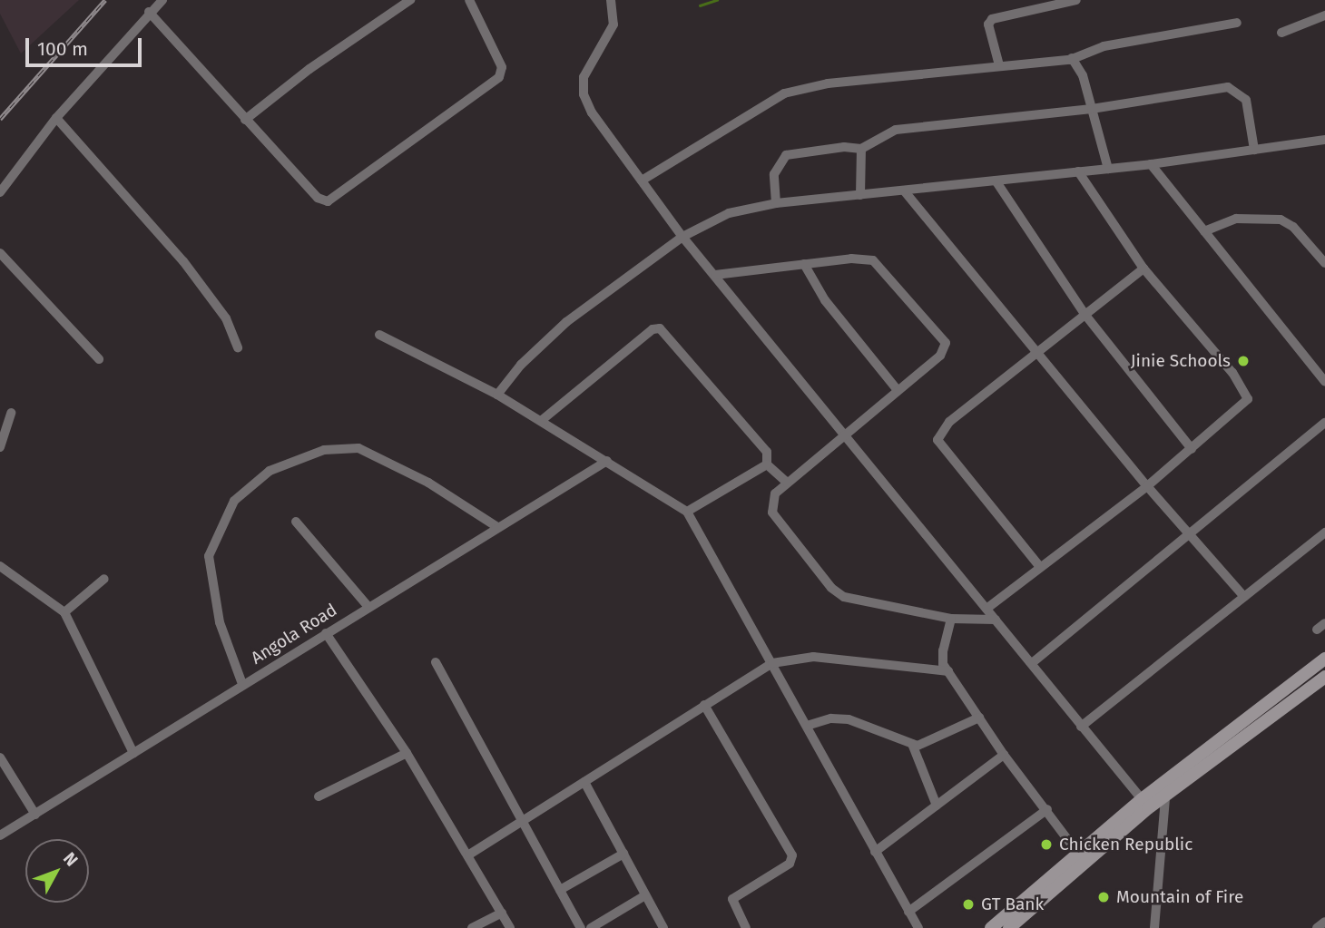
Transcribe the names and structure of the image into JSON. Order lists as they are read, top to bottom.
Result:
{
  "streets": {
    "street": ["Angola Road"]
  },
  "places": [
    "Jinie Schools",
    "Chicken Republic",
    "Mountain of Fire",
    "GT Bank"
  ],
  "scale_bar": "100 m",
  "north": "top right"
}
